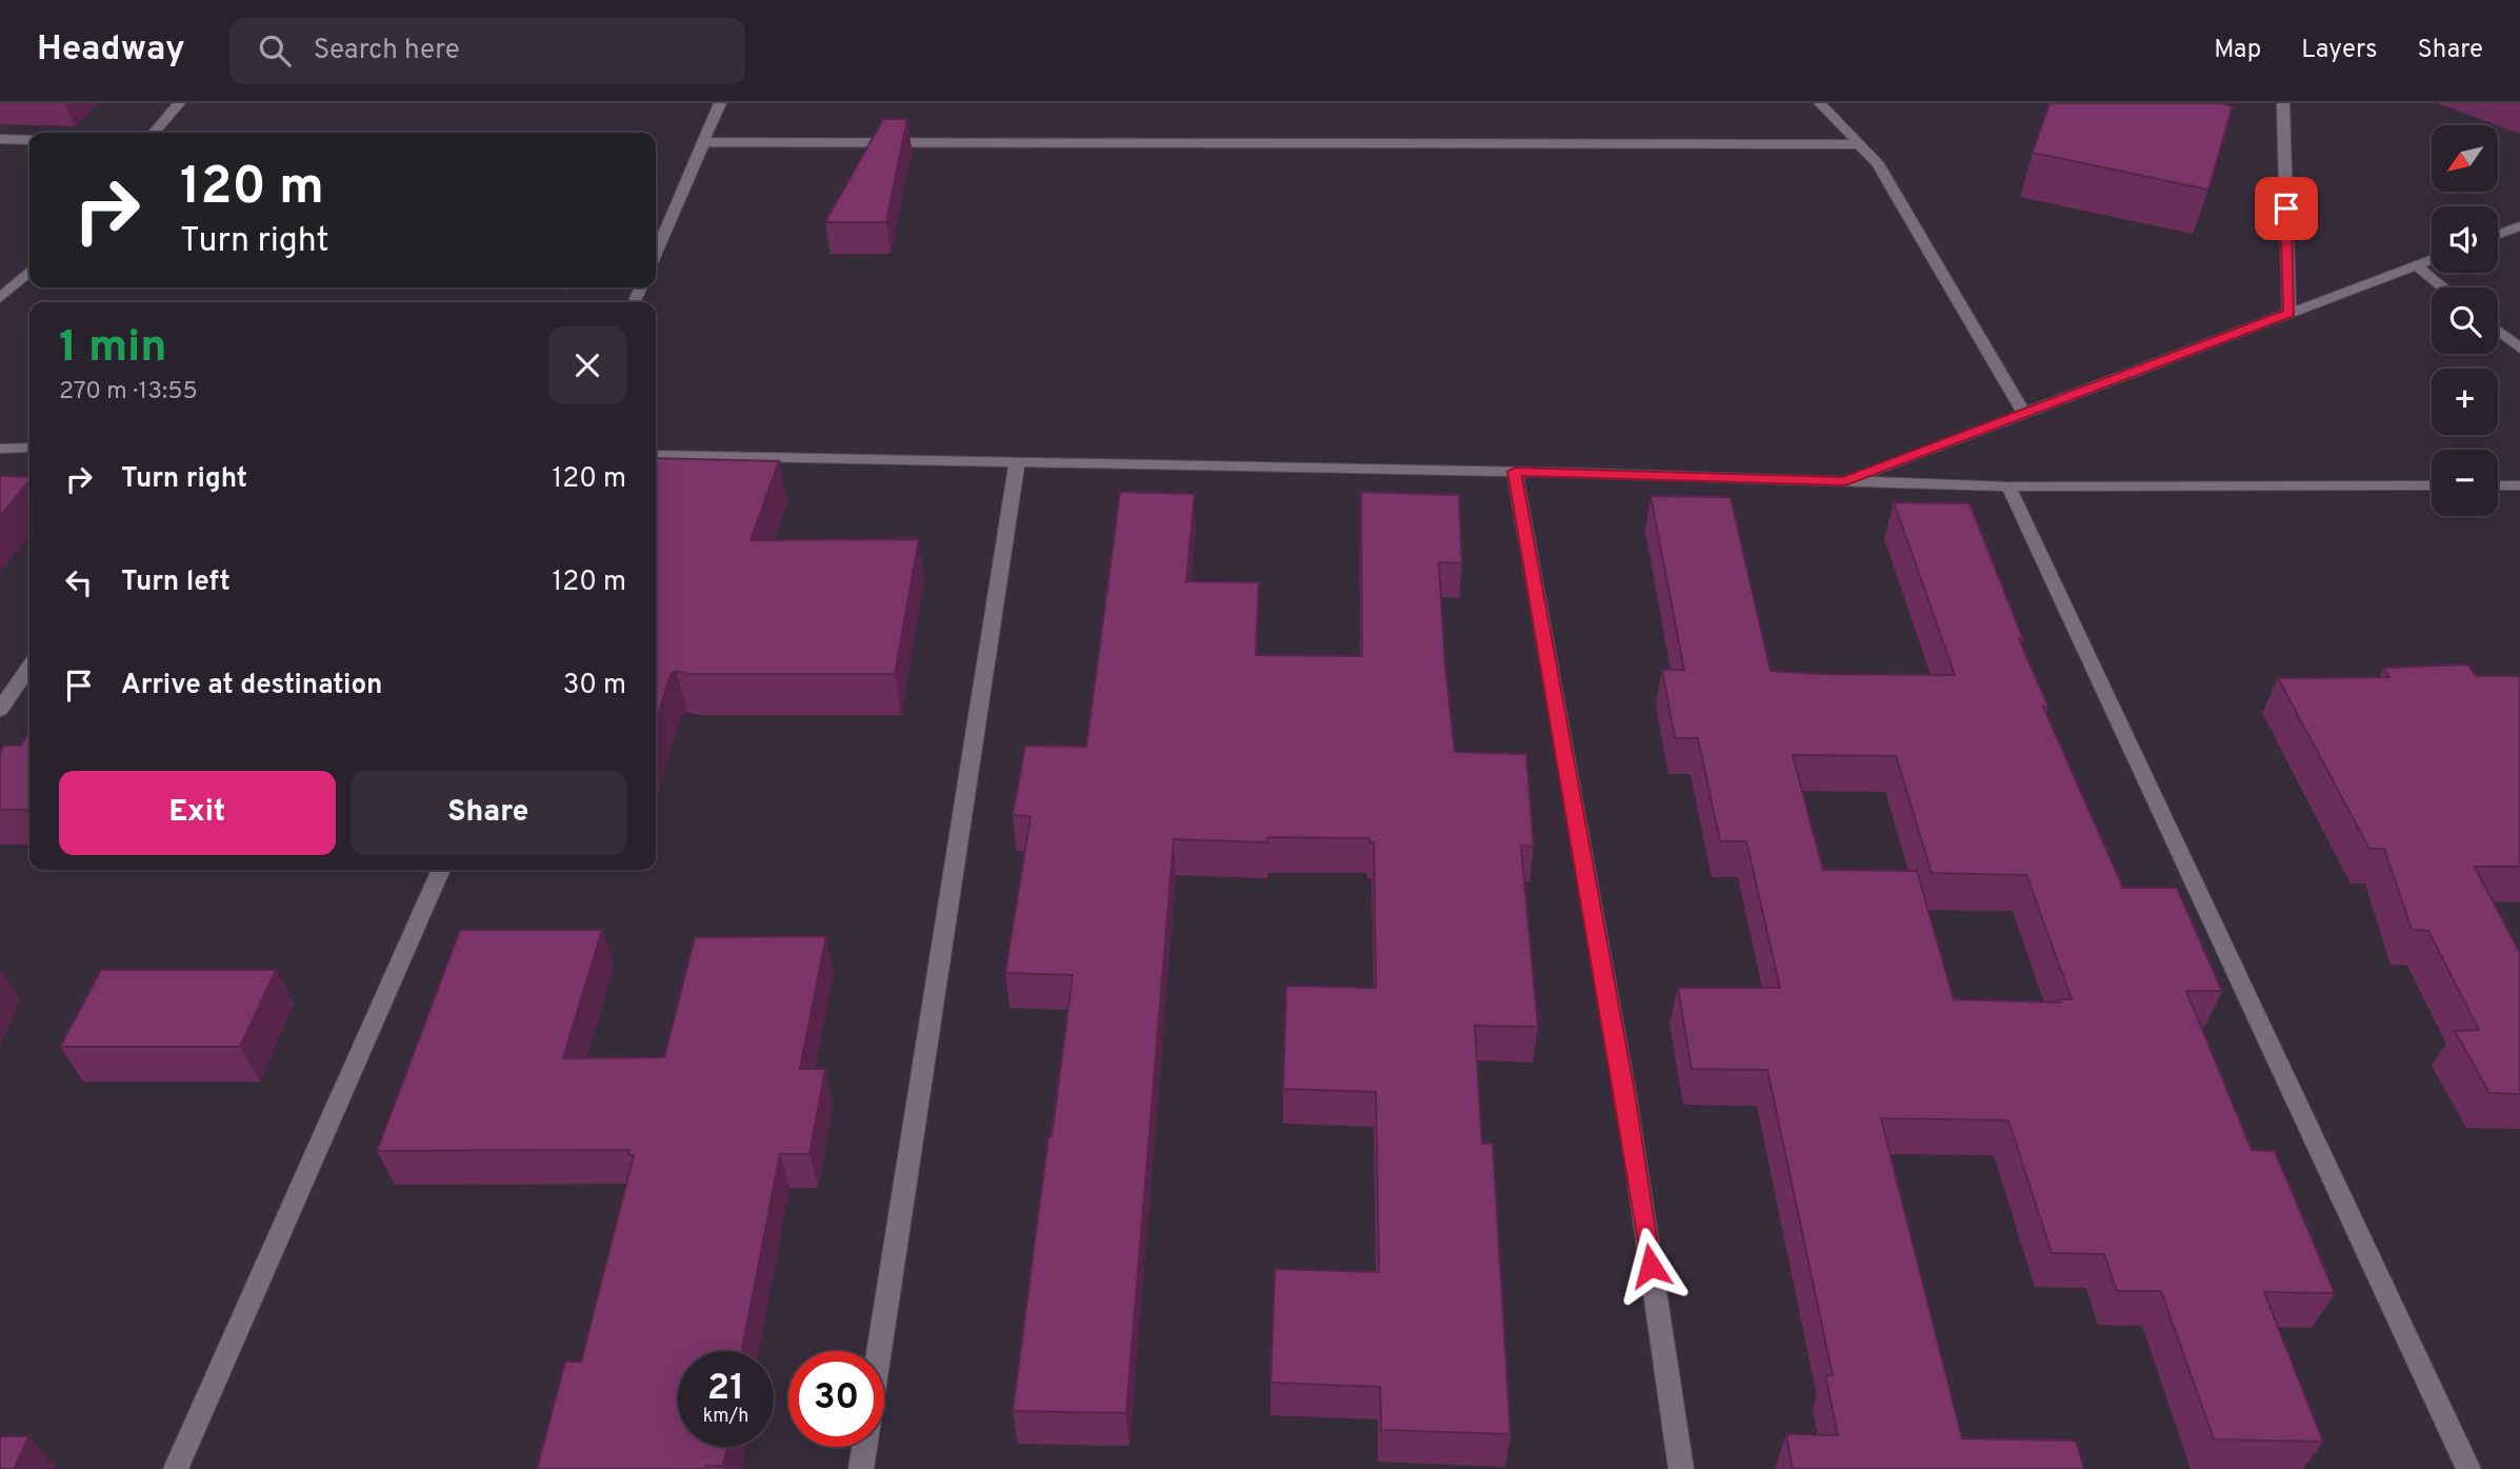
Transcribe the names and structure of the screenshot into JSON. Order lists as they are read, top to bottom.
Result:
{
  "north": "bottom left",
  "page": {
    "header": "Headway",
    "search": "Search here",
    "nav": ["Map", "Layers", "Share"],
    "map_buttons": ["+", "−"],
    "turn": ["120 m", "Turn right"],
    "heading": ["1 min", "270 m · 13:55"],
    "list": [
      {
        "name": "Turn right",
        "value": "120 m"
      },
      {
        "name": "Turn left",
        "value": "120 m"
      },
      {
        "name": "Arrive at destination",
        "value": "30 m"
      }
    ],
    "buttons": ["Exit", "Share"],
    "speed": "21 km/h",
    "limit": "30"
  }
}
